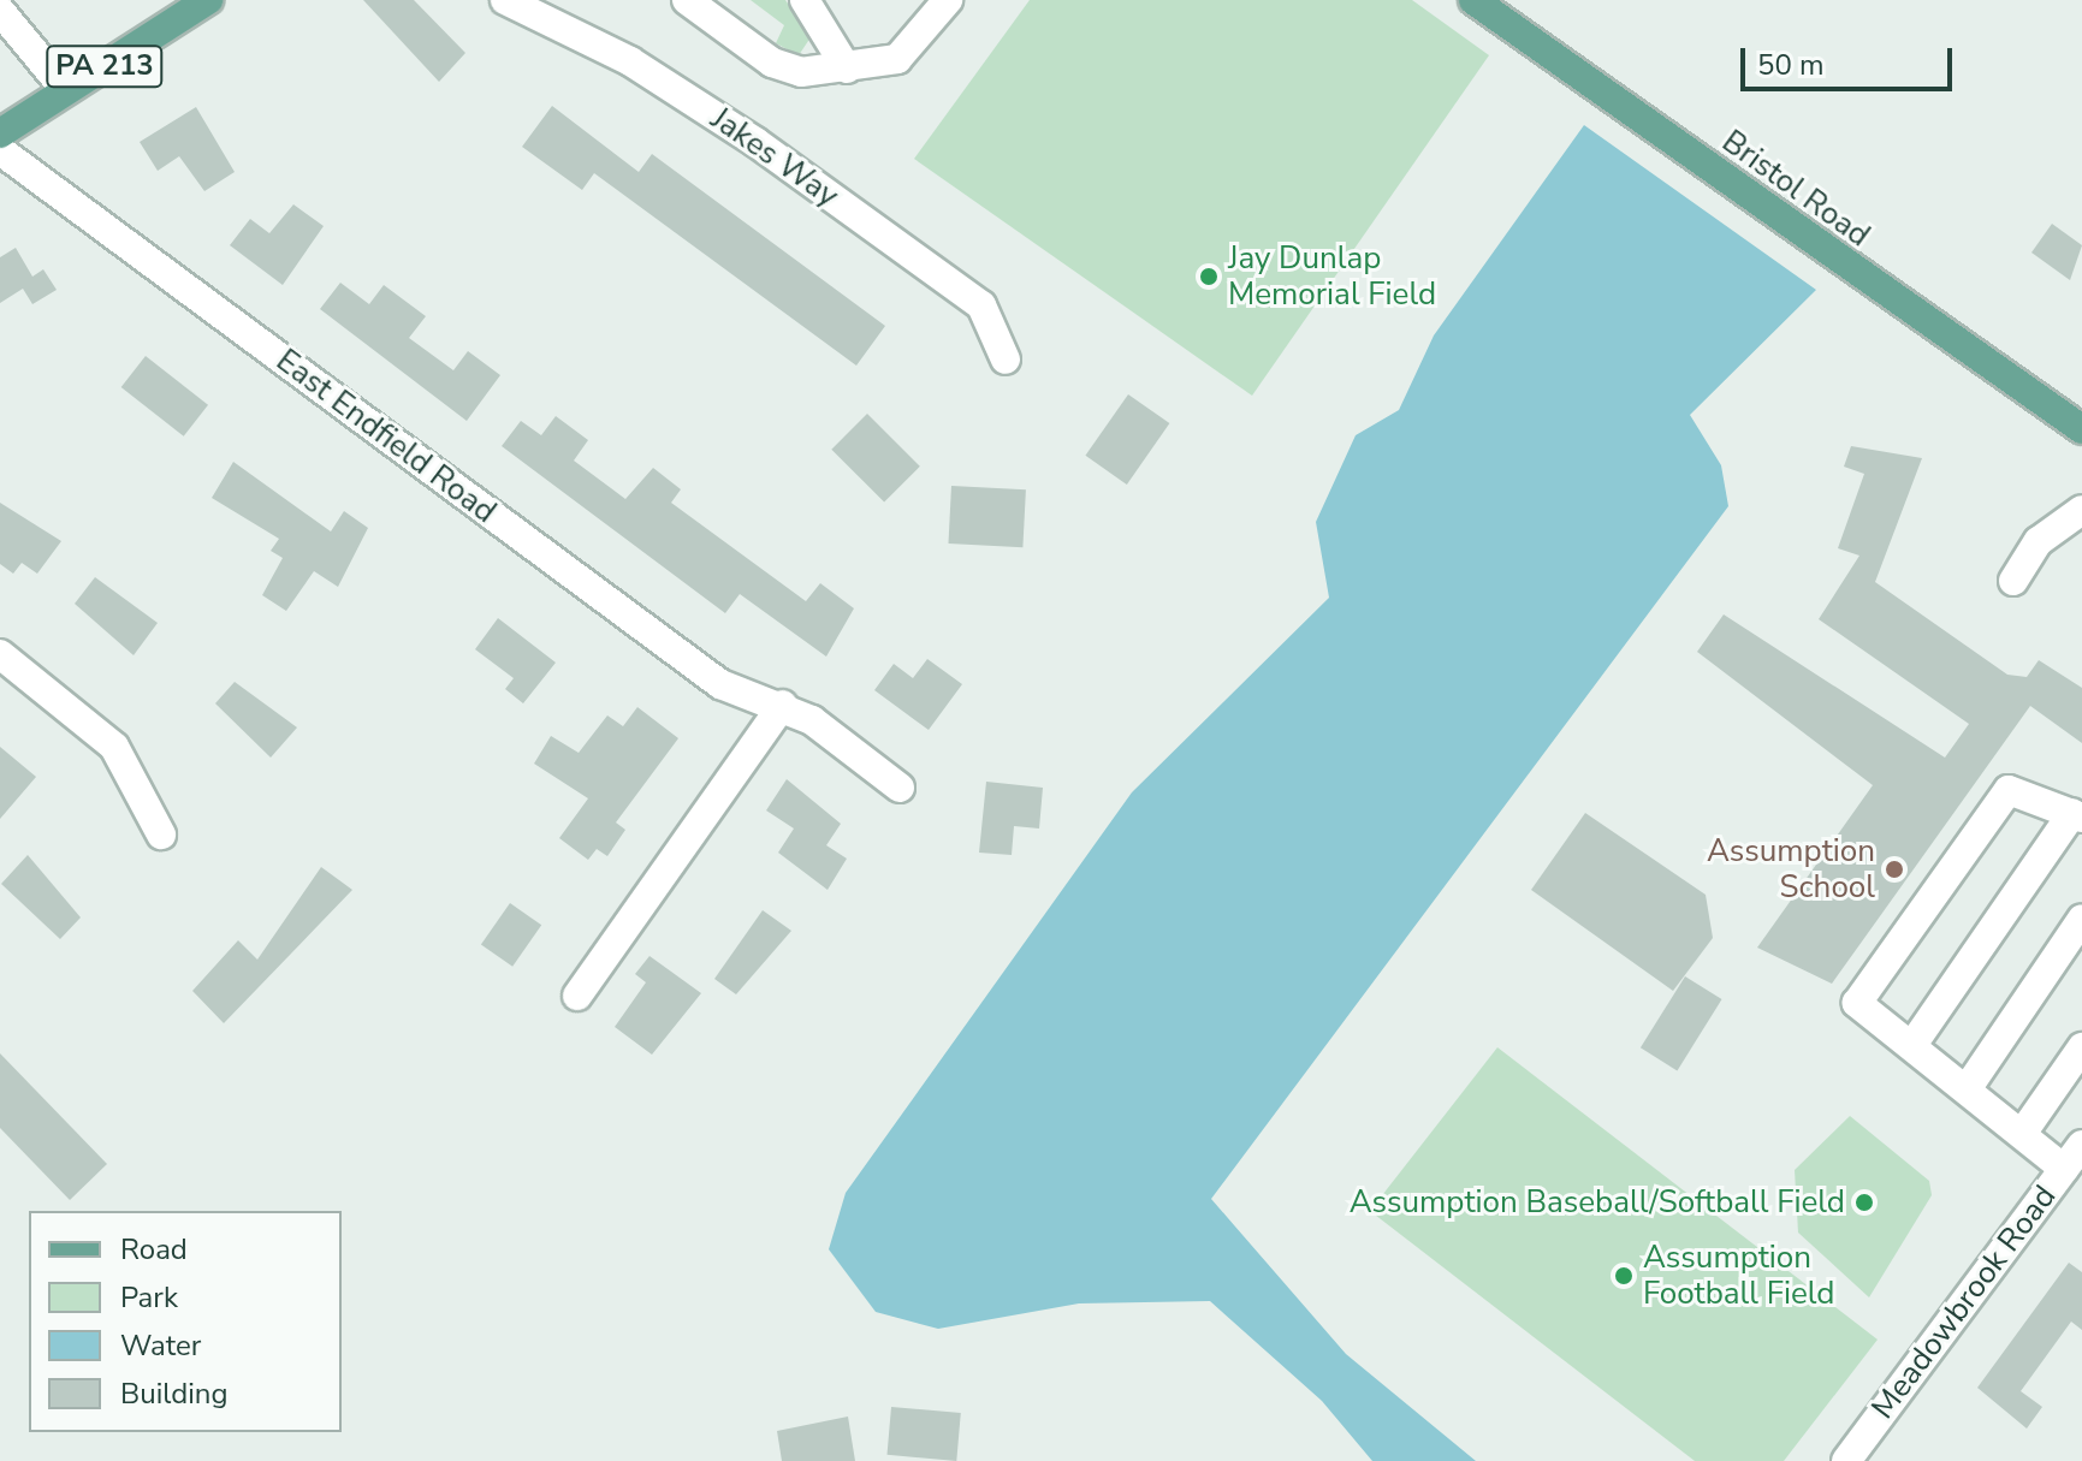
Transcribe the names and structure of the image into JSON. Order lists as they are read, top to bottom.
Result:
{
  "streets": {
    "main road": ["PA 213", "Bristol Road"],
    "street": ["Jakes Way", "East Endfield Road", "Meadowbrook Road"]
  },
  "places": [
    "Jay Dunlap Memorial Field",
    "Assumption School",
    "Assumption Baseball/Softball Field",
    "Assumption Football Field"
  ],
  "legend": [
    "Road",
    "Park",
    "Water",
    "Building"
  ],
  "scale_bar": "50 m"
}
